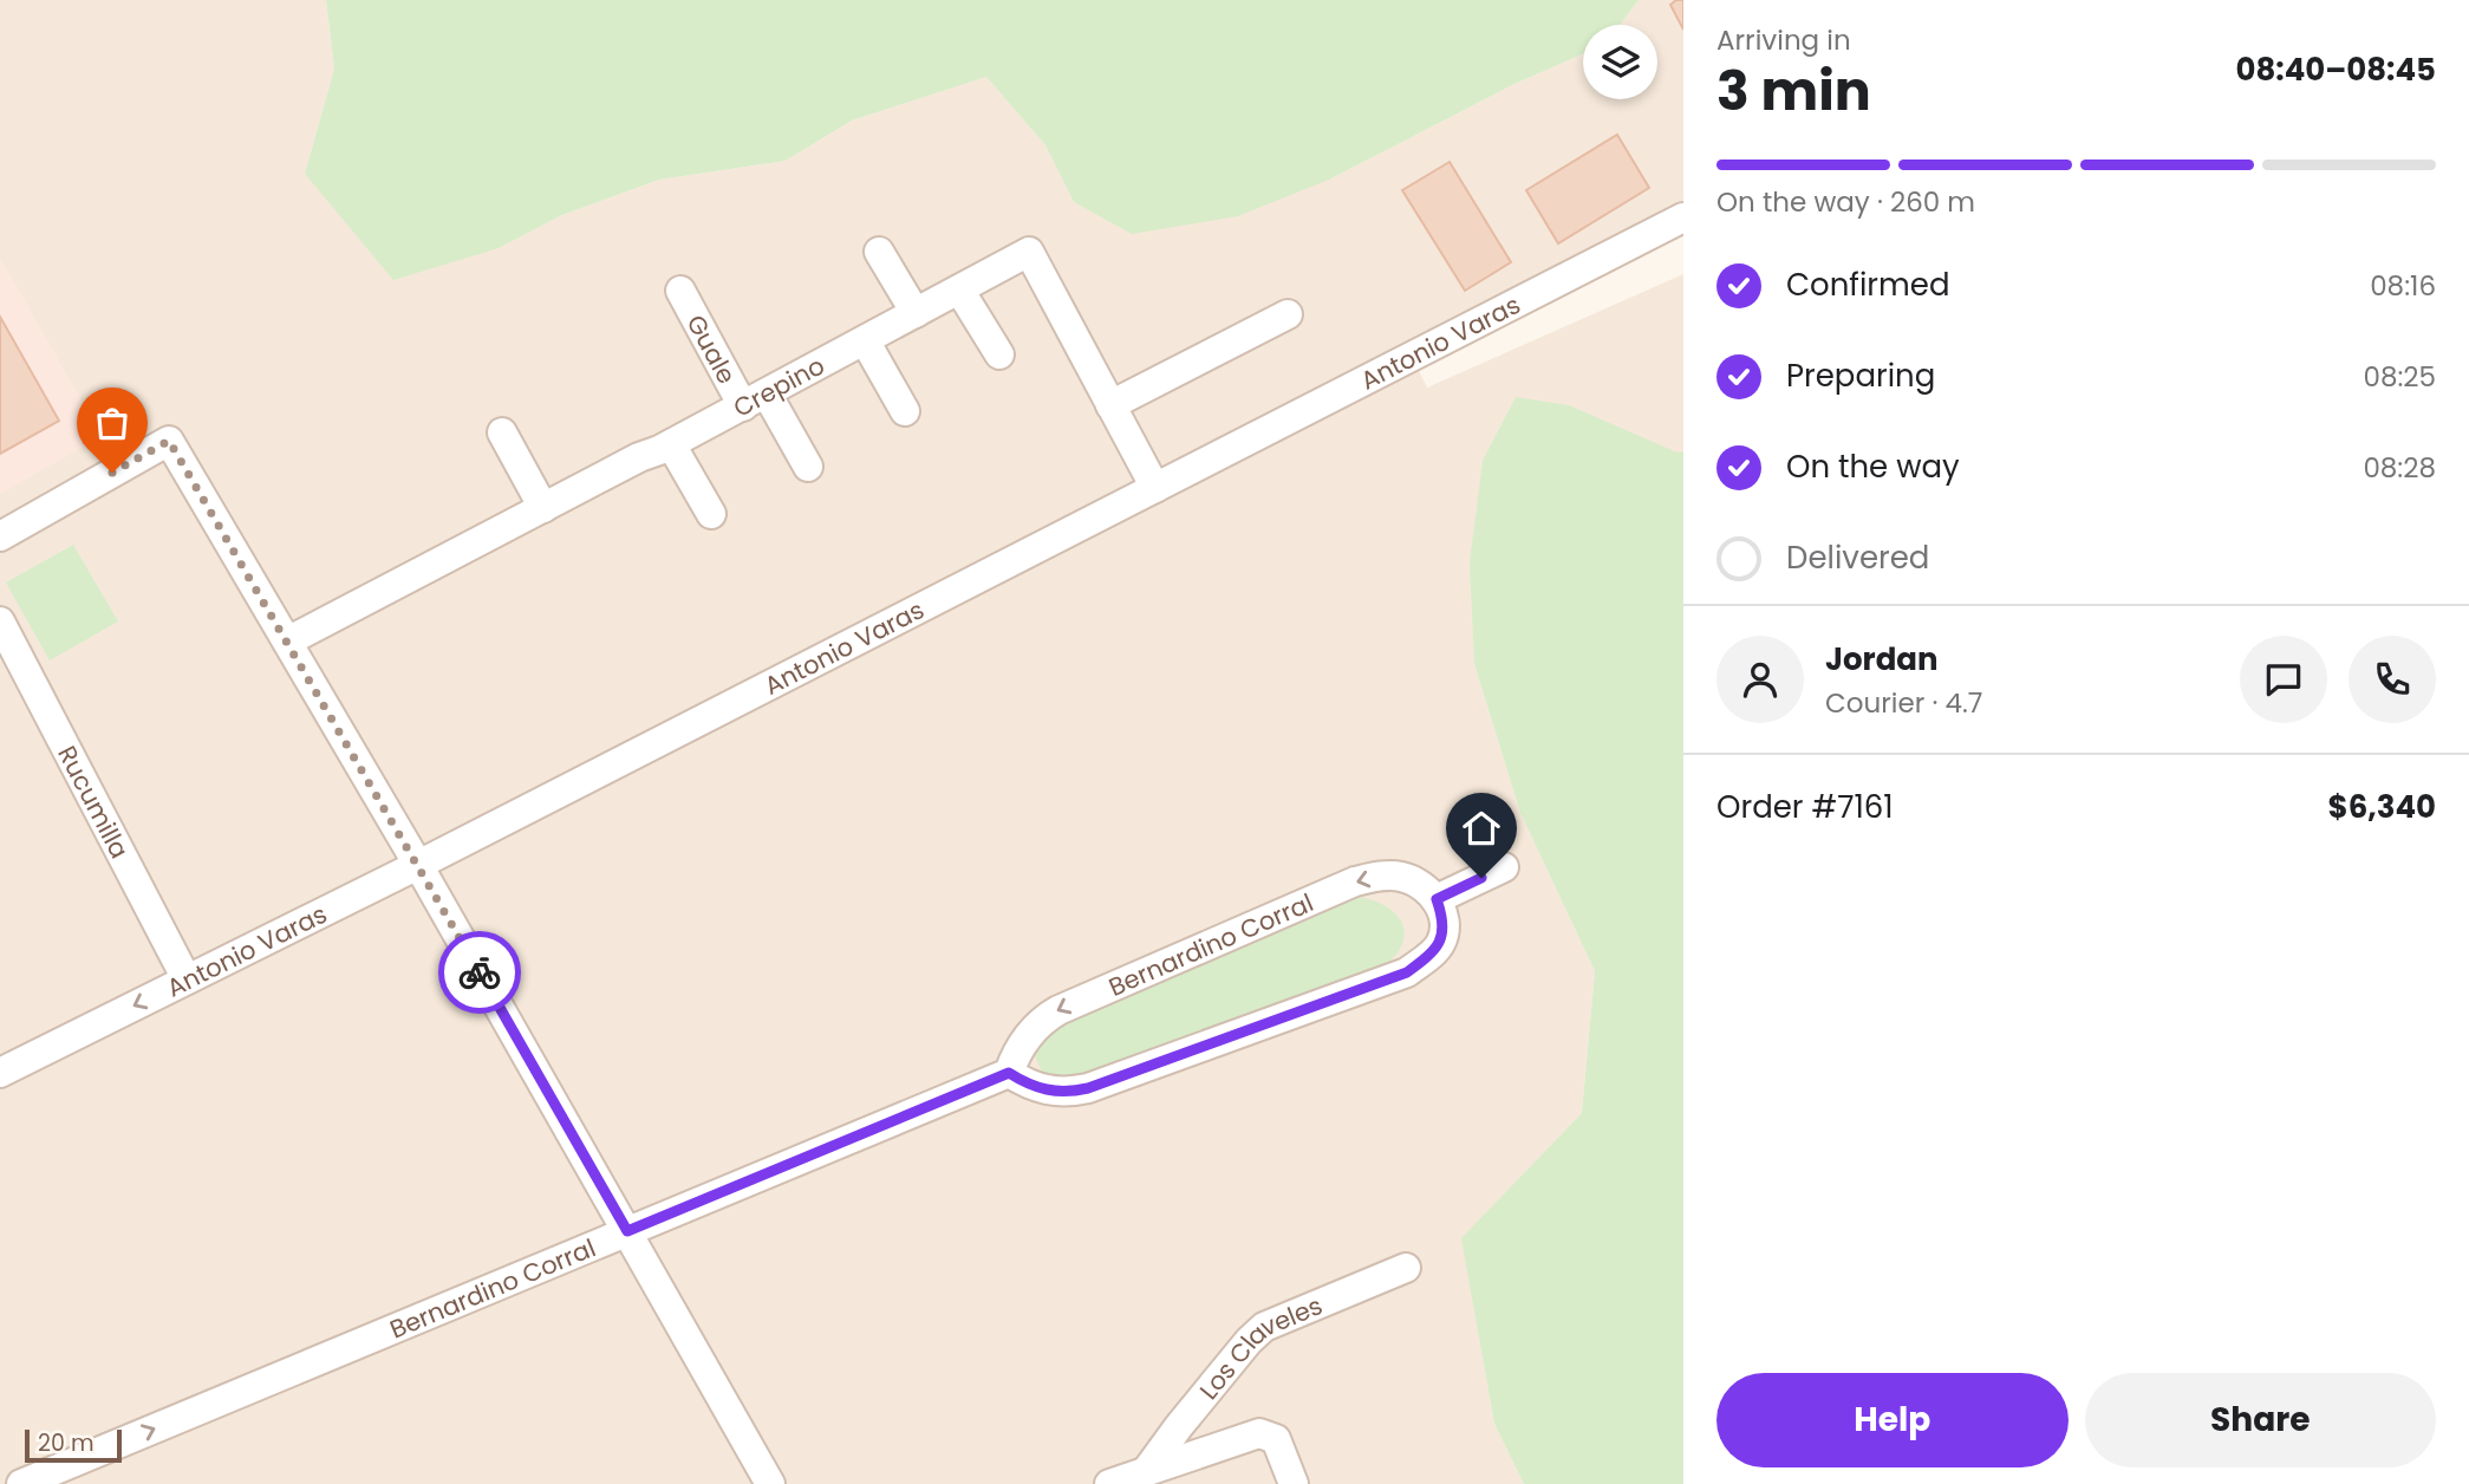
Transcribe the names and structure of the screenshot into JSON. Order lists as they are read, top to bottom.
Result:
{
  "streets": {
    "street": [
      "Antonio Varas",
      "Guale",
      "Crepino",
      "Rucumilla",
      "Bernardino Corral",
      "Los Claveles"
    ]
  },
  "crossings": [
    ["Antonio Varas", "Crepino"],
    ["Antonio Varas", "Rucumilla"],
    ["Guale", "Crepino"]
  ],
  "scale_bar": "20 m",
  "page": {
    "heading": ["3 min", "Arriving in", "08:40–08:45"],
    "panel": [
      "Jordan",
      "Courier · 4.7",
      "Order #7161",
      "$6,340"
    ],
    "bar": "On the way · 260 m",
    "list": [
      ["Confirmed", "08:16"],
      ["Preparing", "08:25"],
      ["On the way", "08:28"],
      "Delivered"
    ],
    "buttons": ["Help", "Share"],
    "scale": "20 m"
  }
}
